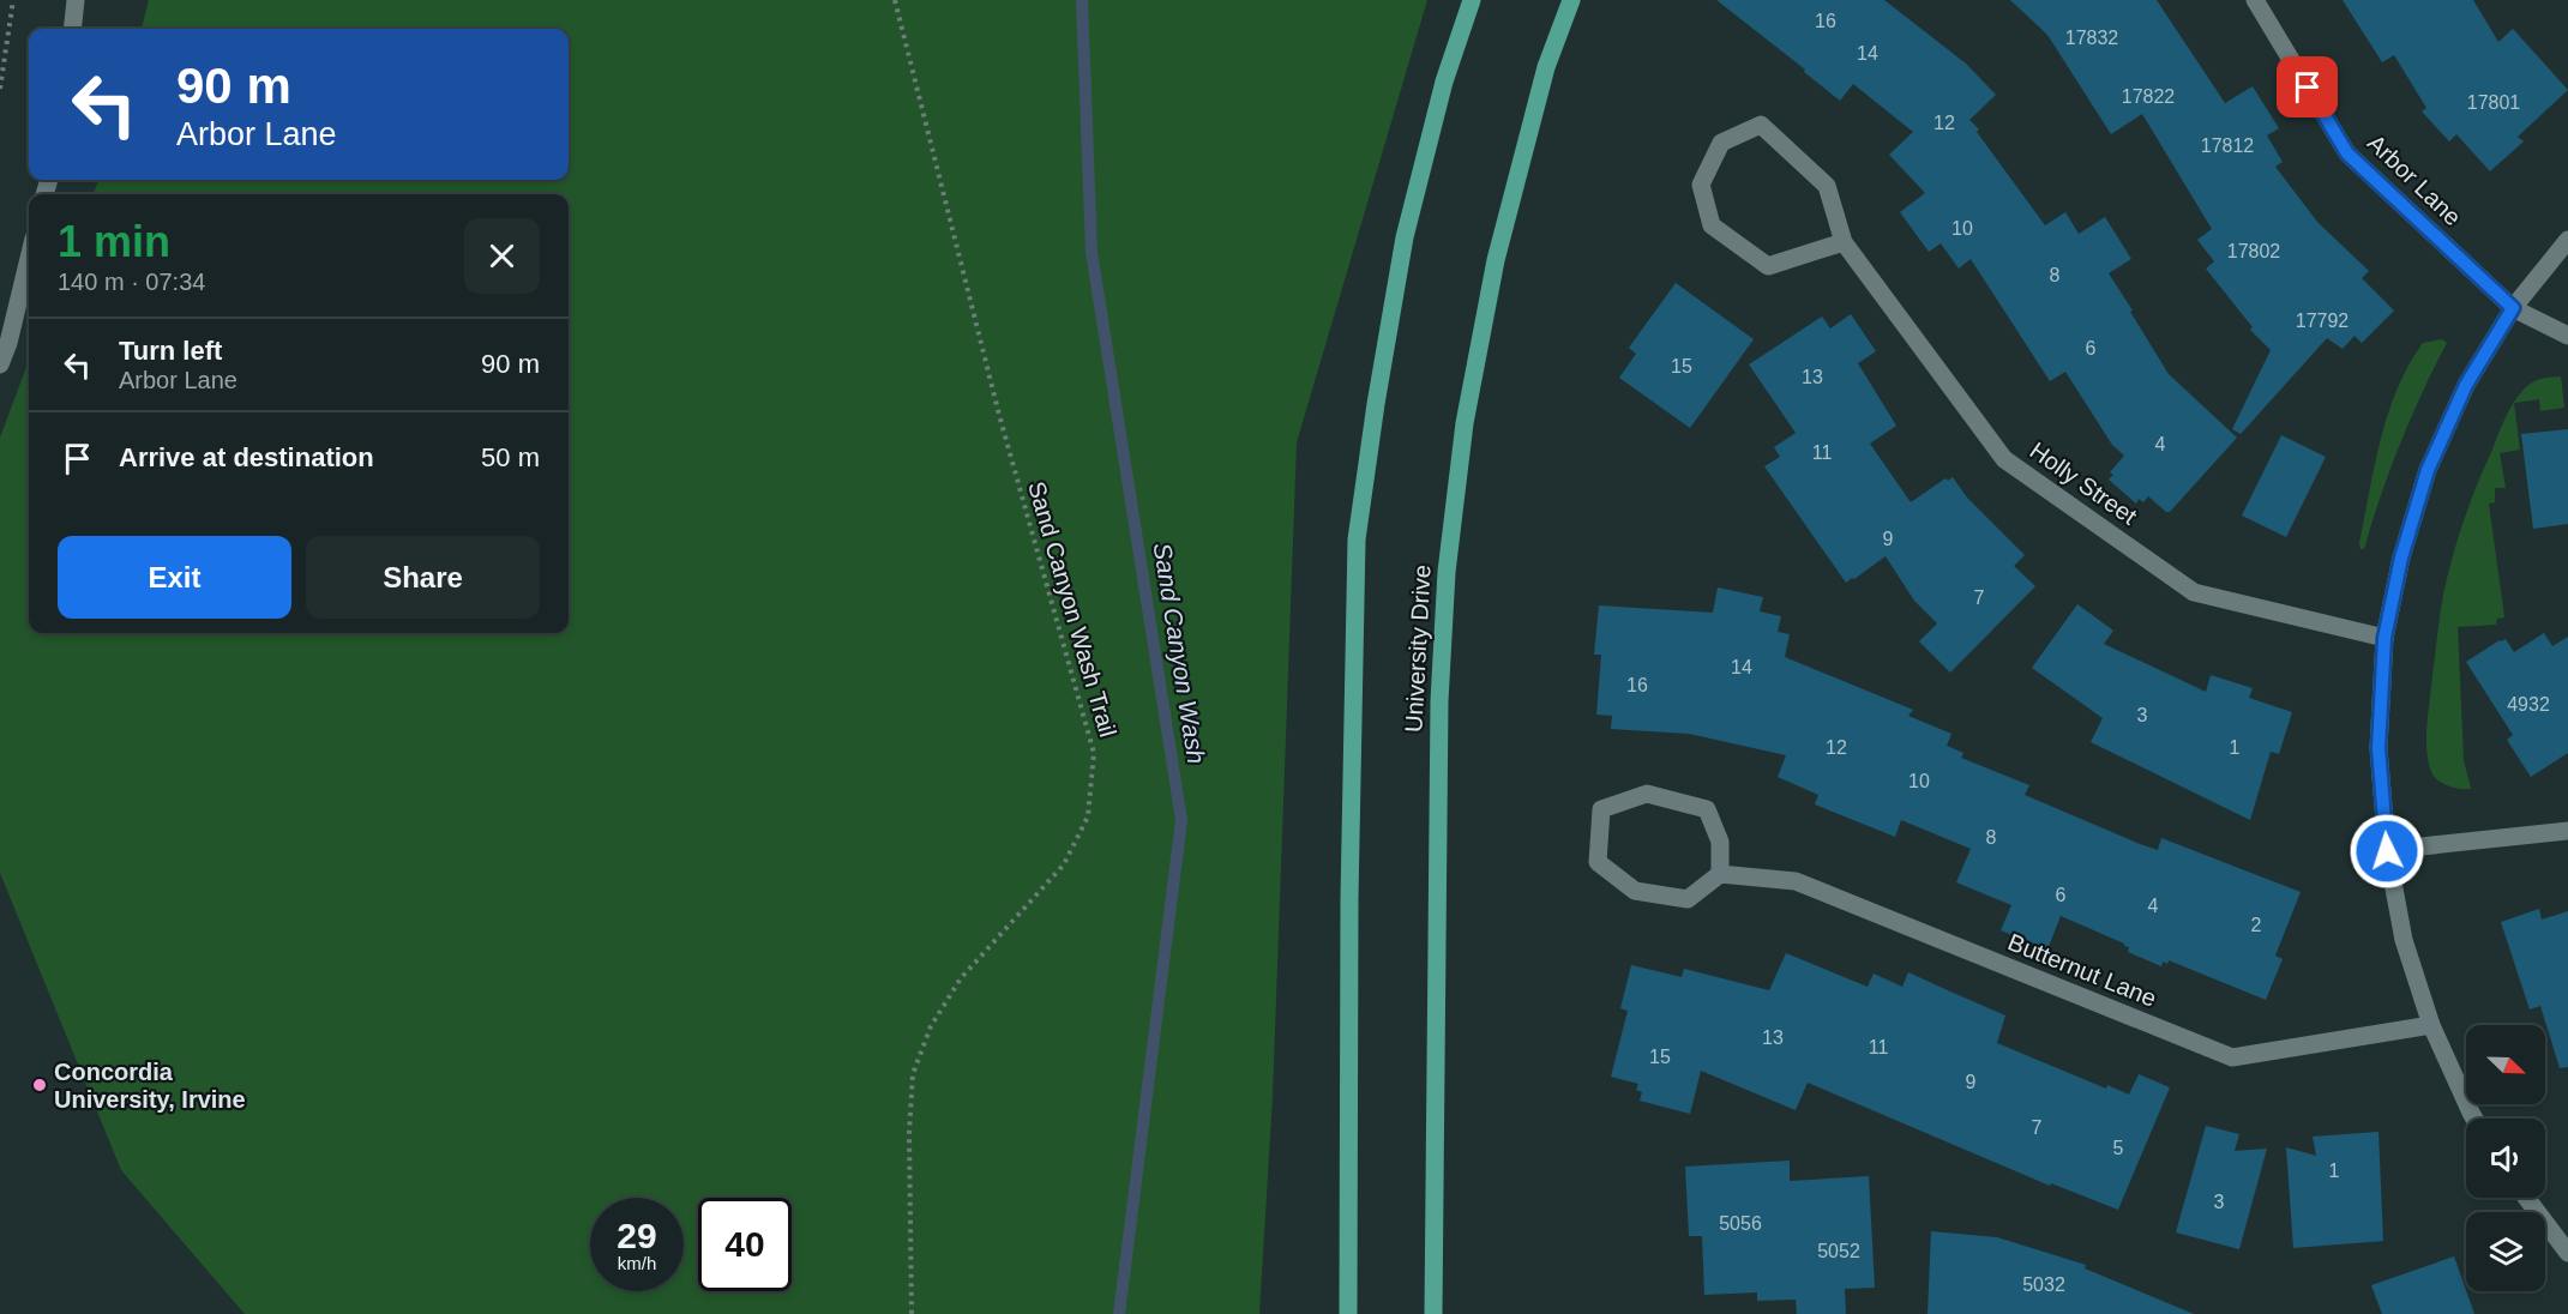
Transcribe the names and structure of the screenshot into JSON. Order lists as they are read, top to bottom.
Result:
{
  "streets": {
    "main road": ["University Drive"],
    "street": ["Arbor Lane", "Holly Street", "Butternut Lane"],
    "path": ["Sand Canyon Wash Trail"]
  },
  "water": ["Sand Canyon Wash"],
  "places": ["Concordia University, Irvine"],
  "house_numbers": [
    "16",
    "17832",
    "14",
    "17822",
    "17801",
    "12",
    "17812",
    "10",
    "17802",
    "8",
    "17792",
    "6",
    "15",
    "13",
    "4",
    "11",
    "9",
    "7",
    "14",
    "16",
    "4932",
    "3",
    "12",
    "1",
    "10",
    "8",
    "6",
    "4",
    "2",
    "13",
    "11",
    "15",
    "9",
    "7",
    "5",
    "1",
    "3",
    "5056",
    "5052",
    "5032"
  ],
  "north": "bottom right",
  "page": {
    "turn": ["90 m", "Arbor Lane"],
    "heading": ["1 min", "140 m · 07:34"],
    "list": [
      {
        "name": "Turn left",
        "note": "Arbor Lane",
        "value": "90 m"
      },
      {
        "name": "Arrive at destination",
        "value": "50 m"
      }
    ],
    "buttons": ["Exit", "Share"],
    "speed": "29 km/h",
    "limit": "40"
  }
}
